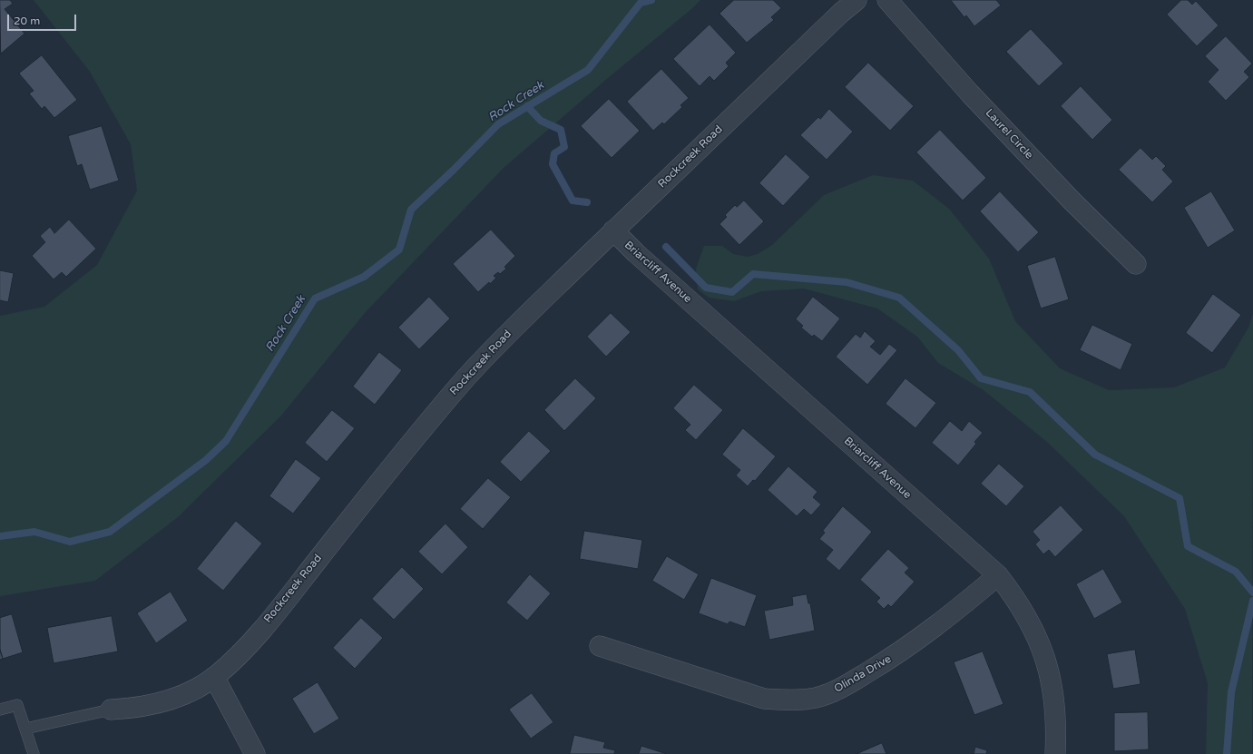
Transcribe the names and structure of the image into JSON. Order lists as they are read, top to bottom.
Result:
{
  "streets": {
    "street": [
      "Laurel Circle",
      "Rockcreek Road",
      "Briarcliff Avenue",
      "Olinda Drive"
    ]
  },
  "crossings": [
    ["Rockcreek Road", "Briarcliff Avenue"],
    ["Briarcliff Avenue", "Olinda Drive"]
  ],
  "water": ["Rock Creek"],
  "scale_bar": "20 m"
}
